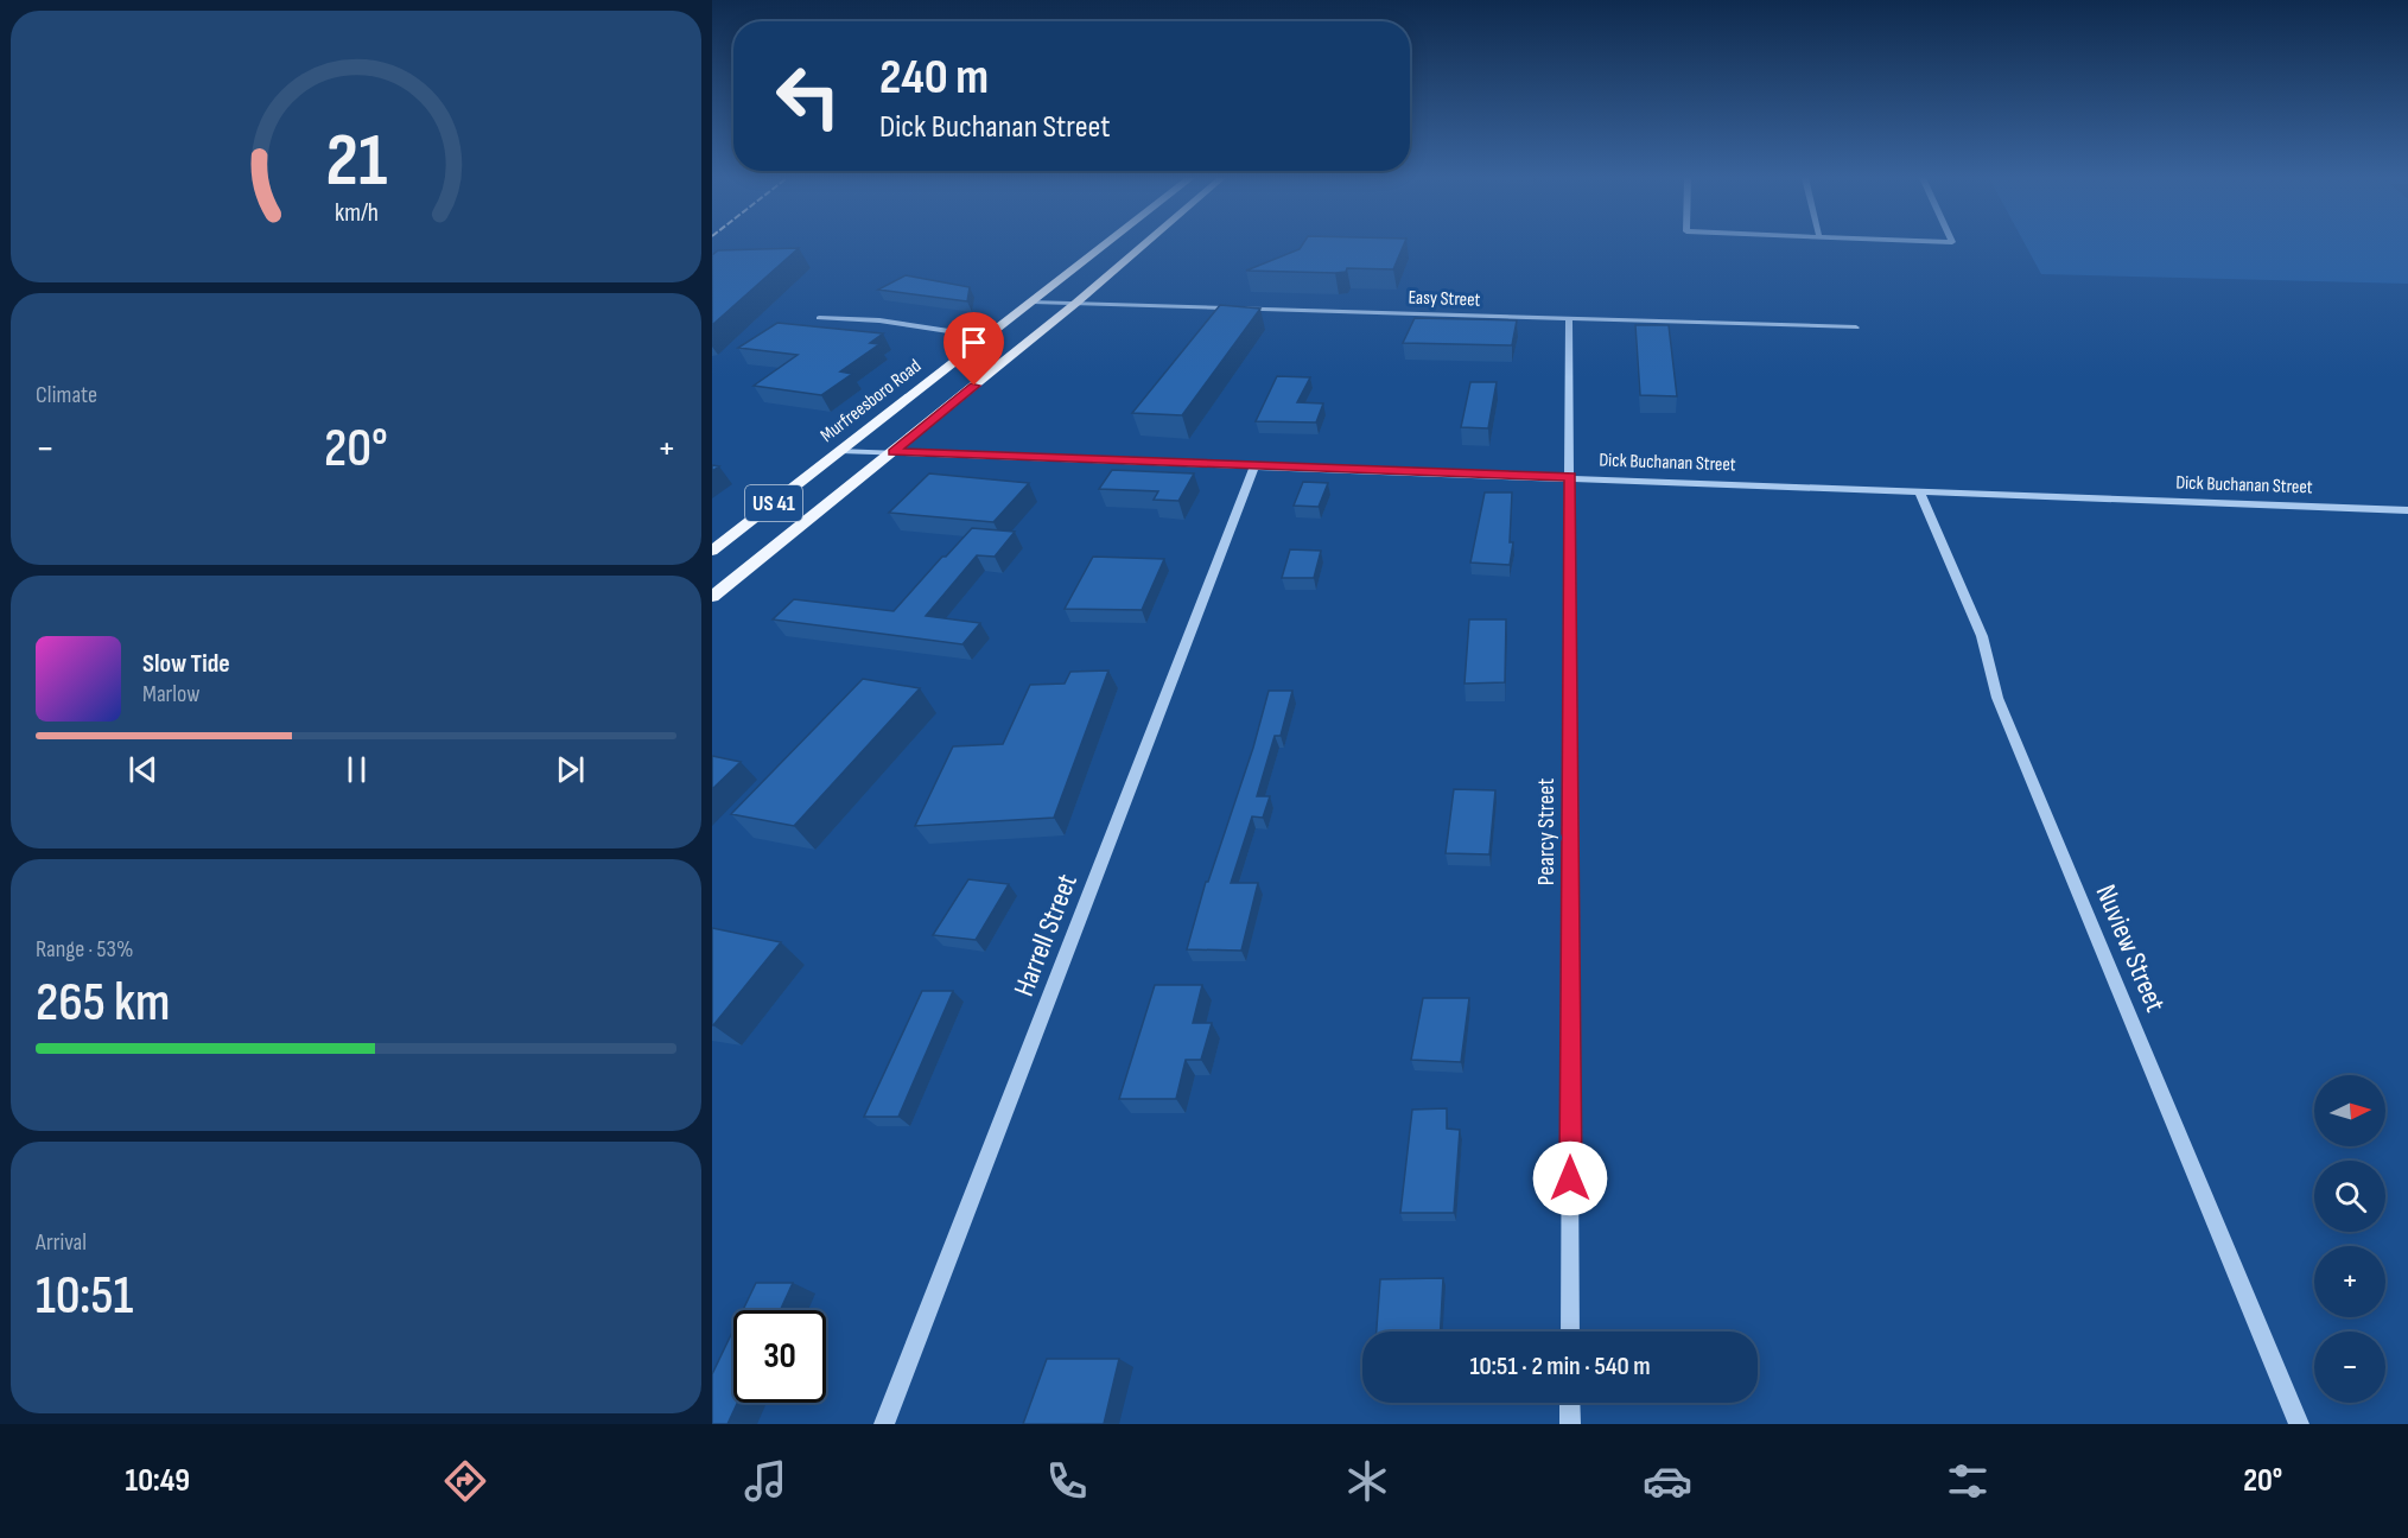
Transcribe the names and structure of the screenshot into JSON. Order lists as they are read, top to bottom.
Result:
{
  "streets": {
    "main road": ["Murfreesboro Road", "US 41"],
    "street": [
      "Easy Street",
      "Dick Buchanan Street",
      "Pearcy Street",
      "Harrell Street",
      "Nuview Street"
    ]
  },
  "crossings": [
    ["Easy Street", "Murfreesboro Road"],
    ["Easy Street", "Pearcy Street"],
    ["Murfreesboro Road", "Dick Buchanan Street"],
    ["Dick Buchanan Street", "Pearcy Street"],
    ["Dick Buchanan Street", "Harrell Street"],
    ["Dick Buchanan Street", "Nuview Street"]
  ],
  "north": "right",
  "page": {
    "turn": ["240 m", "Dick Buchanan Street"],
    "tile": [
      "Climate",
      ["Range · 53%", "265 km"],
      ["Arrival", "10:51"]
    ],
    "heat": ["−", "20°", "+"],
    "song": ["Slow Tide", "Marlow"],
    "map_buttons": ["+", "−"],
    "limit": "30",
    "trip": "10:51 · 2 min · 540 m",
    "tabs": ["10:49", "20°"],
    "gauge": ["21", "km/h"]
  }
}
